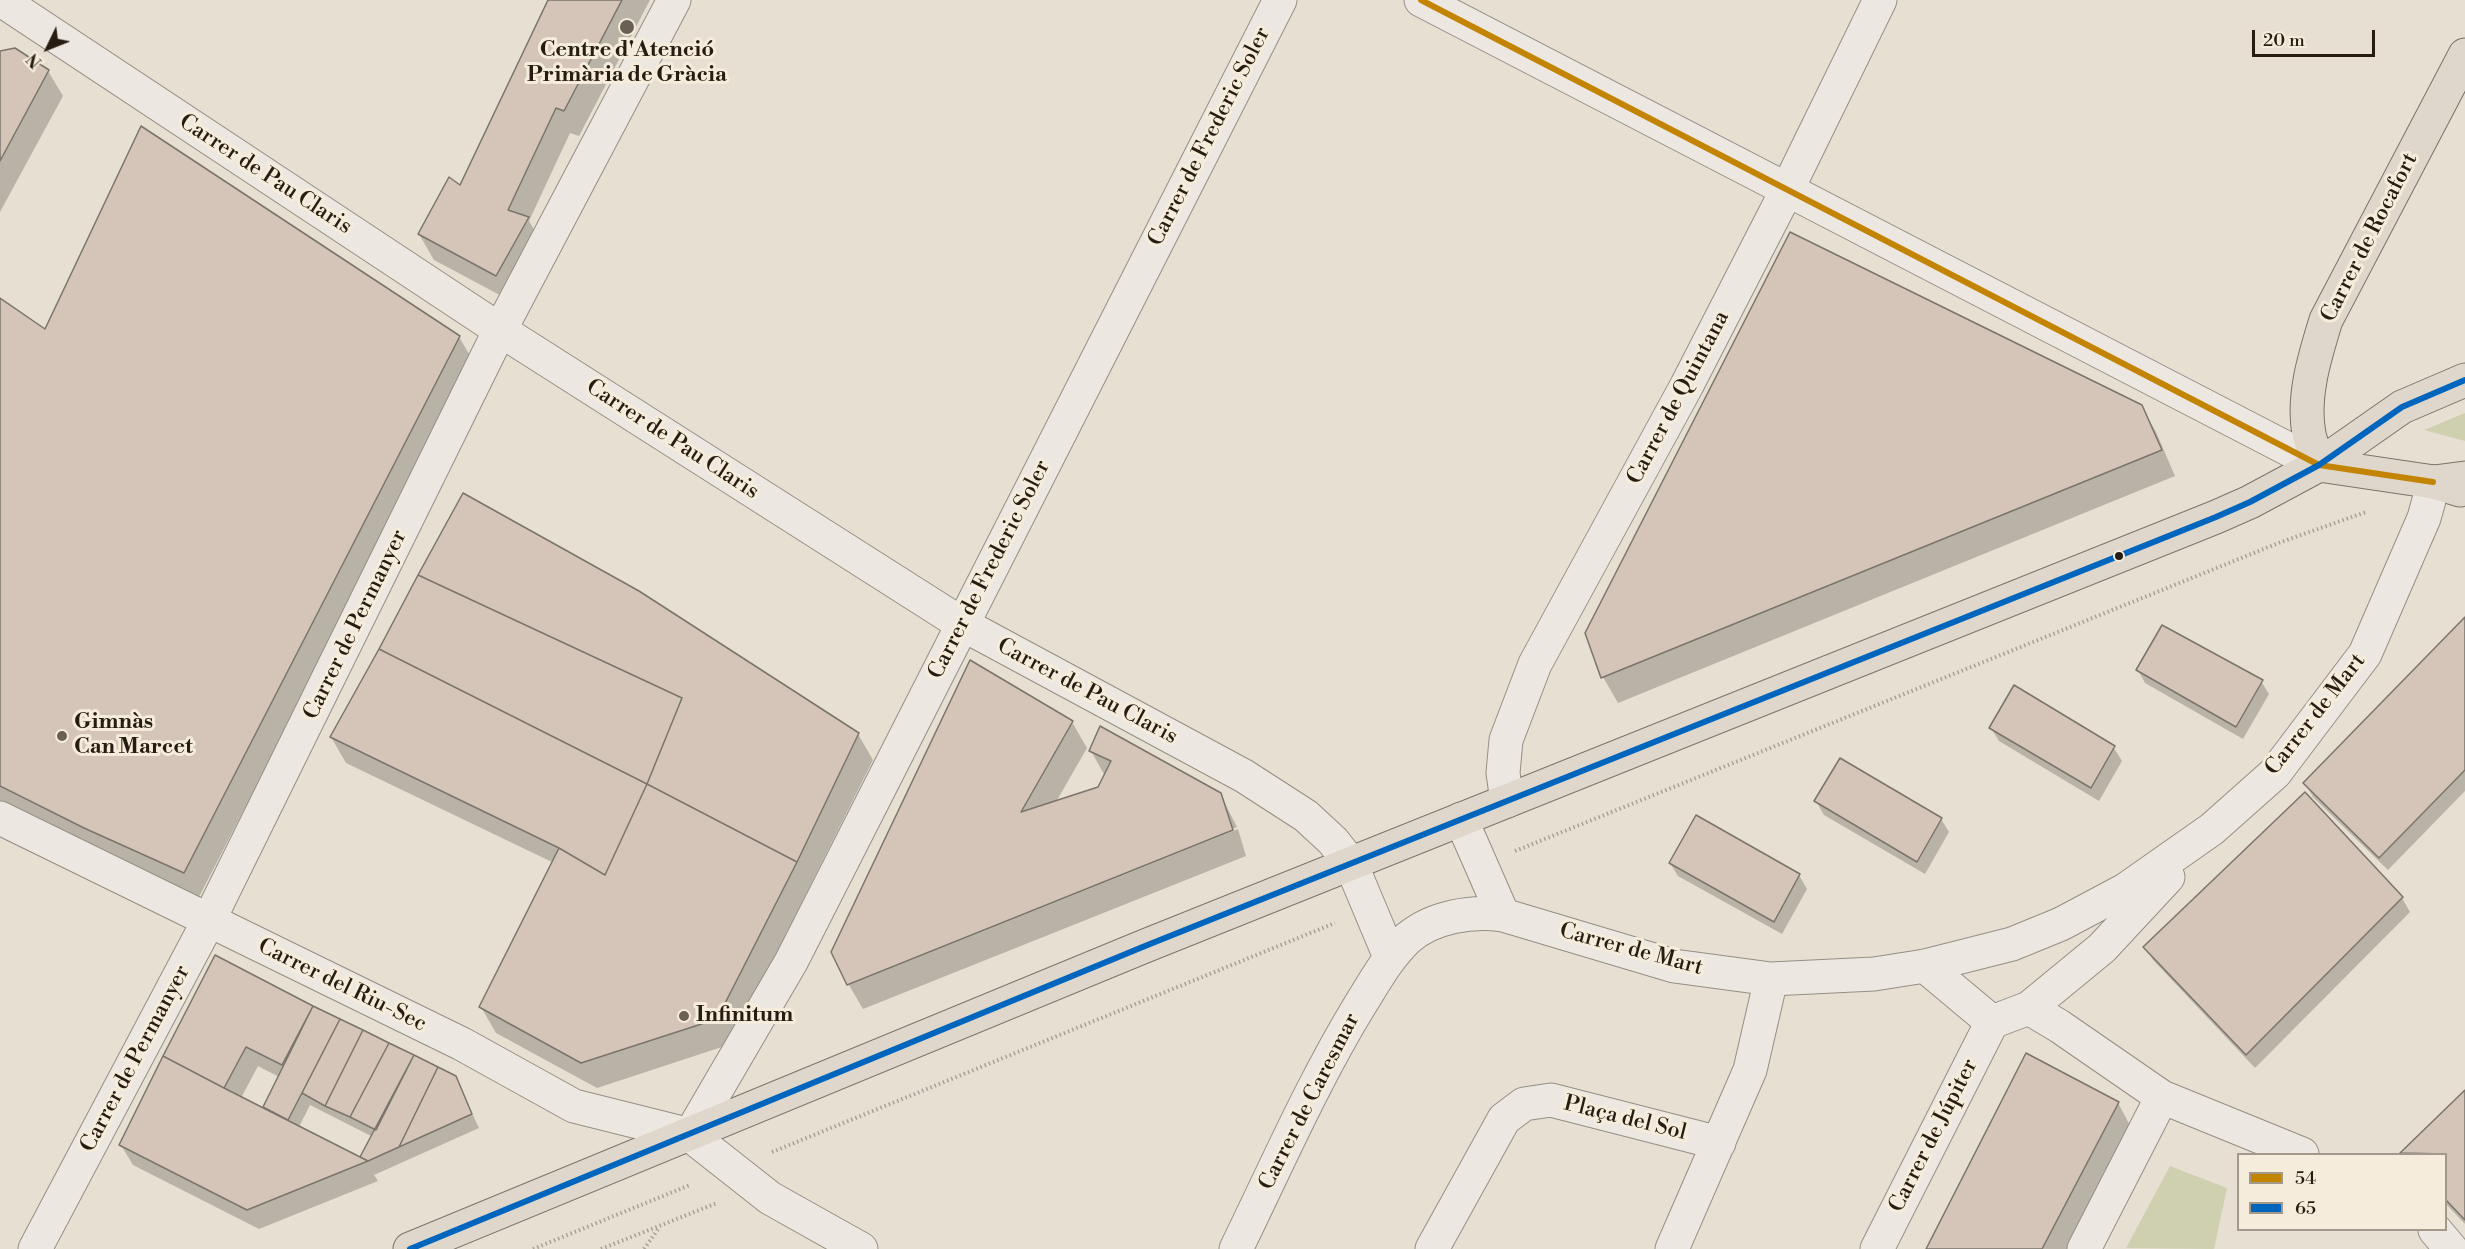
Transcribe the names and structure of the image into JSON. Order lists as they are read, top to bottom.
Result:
{
  "streets": {
    "main road": ["Carrer de Rocafort"],
    "street": [
      "Carrer de Frederic Soler",
      "Carrer de Pau Claris",
      "Carrer de Quintana",
      "Carrer de Permanyer",
      "Carrer de Mart",
      "Carrer del Riu-Sec",
      "Carrer de Caresmar",
      "Plaça del Sol",
      "Carrer de Júpiter"
    ]
  },
  "crossings": [
    ["Carrer de Frederic Soler", "Carrer de Pau Claris"],
    ["Carrer de Frederic Soler", "Carrer del Riu-Sec"],
    ["Carrer de Pau Claris", "Carrer de Permanyer"],
    ["Carrer de Pau Claris", "Carrer de Mart"],
    ["Carrer de Pau Claris", "Carrer de Caresmar"],
    ["Carrer de Permanyer", "Carrer del Riu-Sec"],
    ["Carrer de Mart", "Carrer de Caresmar"],
    ["Carrer de Mart", "Plaça del Sol"]
  ],
  "places": ["Centre d'Atenció Primària de Gràcia", "Gimnàs Can Marcet", "Infinitum"],
  "lines": ["transit line 54", "transit line 65"],
  "legend": ["54", "65"],
  "scale_bar": "20 m",
  "north": "bottom left"
}
